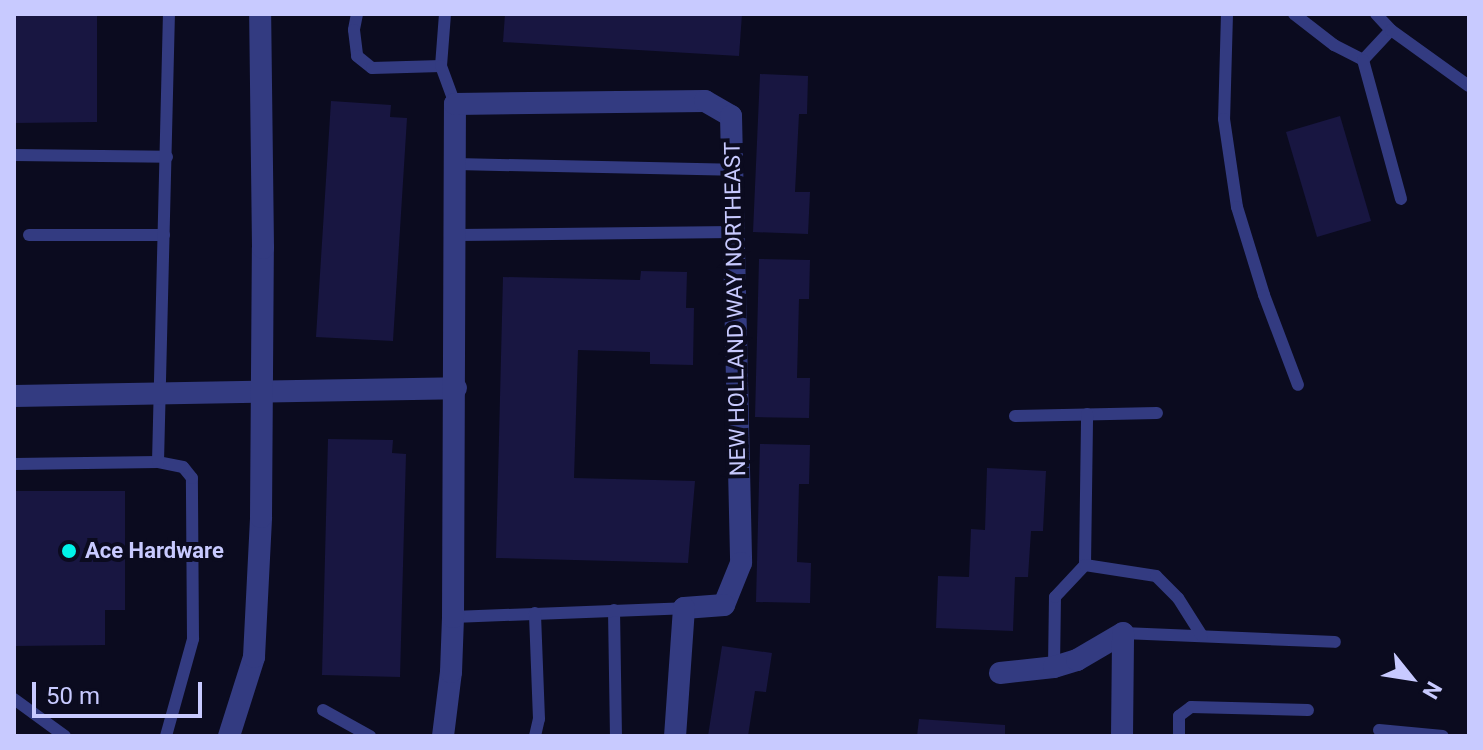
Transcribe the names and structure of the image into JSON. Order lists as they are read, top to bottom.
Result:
{
  "streets": {
    "street": ["NEW HOLLAND WAY NORTHEAST"]
  },
  "places": ["Ace Hardware"],
  "scale_bar": "50 m",
  "north": "bottom right"
}
